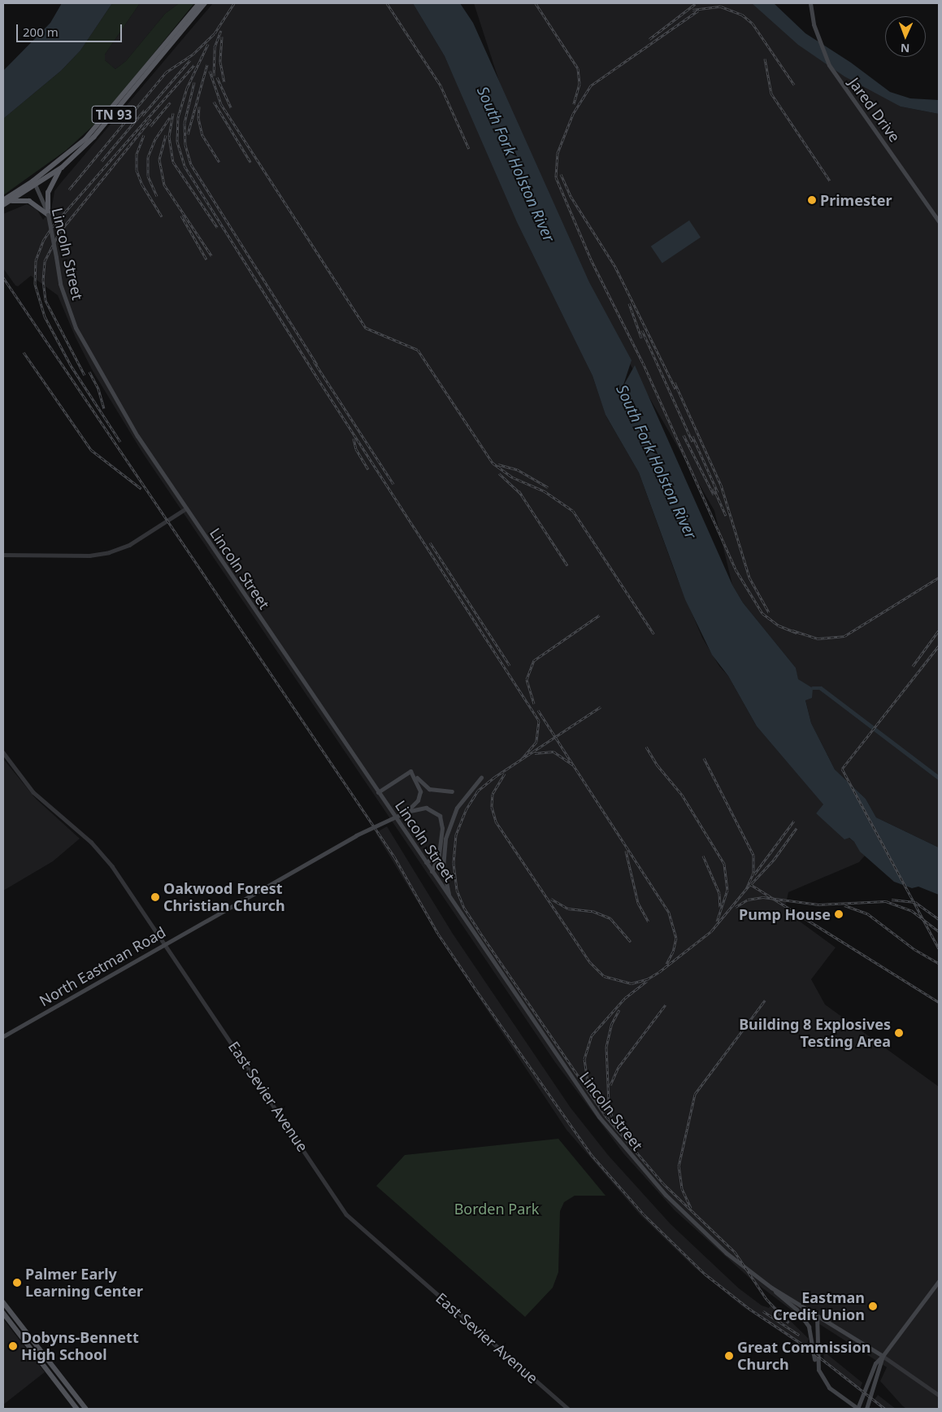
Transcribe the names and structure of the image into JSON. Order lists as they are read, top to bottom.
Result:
{
  "streets": {
    "highway": ["TN 93"],
    "main road": ["Jared Drive", "Lincoln Street", "North Eastman Road"],
    "street": ["East Sevier Avenue"]
  },
  "crossings": [
    ["TN 93", "Lincoln Street"],
    ["North Eastman Road", "East Sevier Avenue"]
  ],
  "water": ["South Fork Holston River"],
  "parks": ["Borden Park"],
  "places": [
    "Primester",
    "Oakwood Forest Christian Church",
    "Pump House",
    "Building 8 Explosives Testing Area",
    "Palmer Early Learning Center",
    "Eastman Credit Union",
    "Dobyns-Bennett High School",
    "Great Commission Church"
  ],
  "scale_bar": "200 m",
  "north": "bottom"
}
